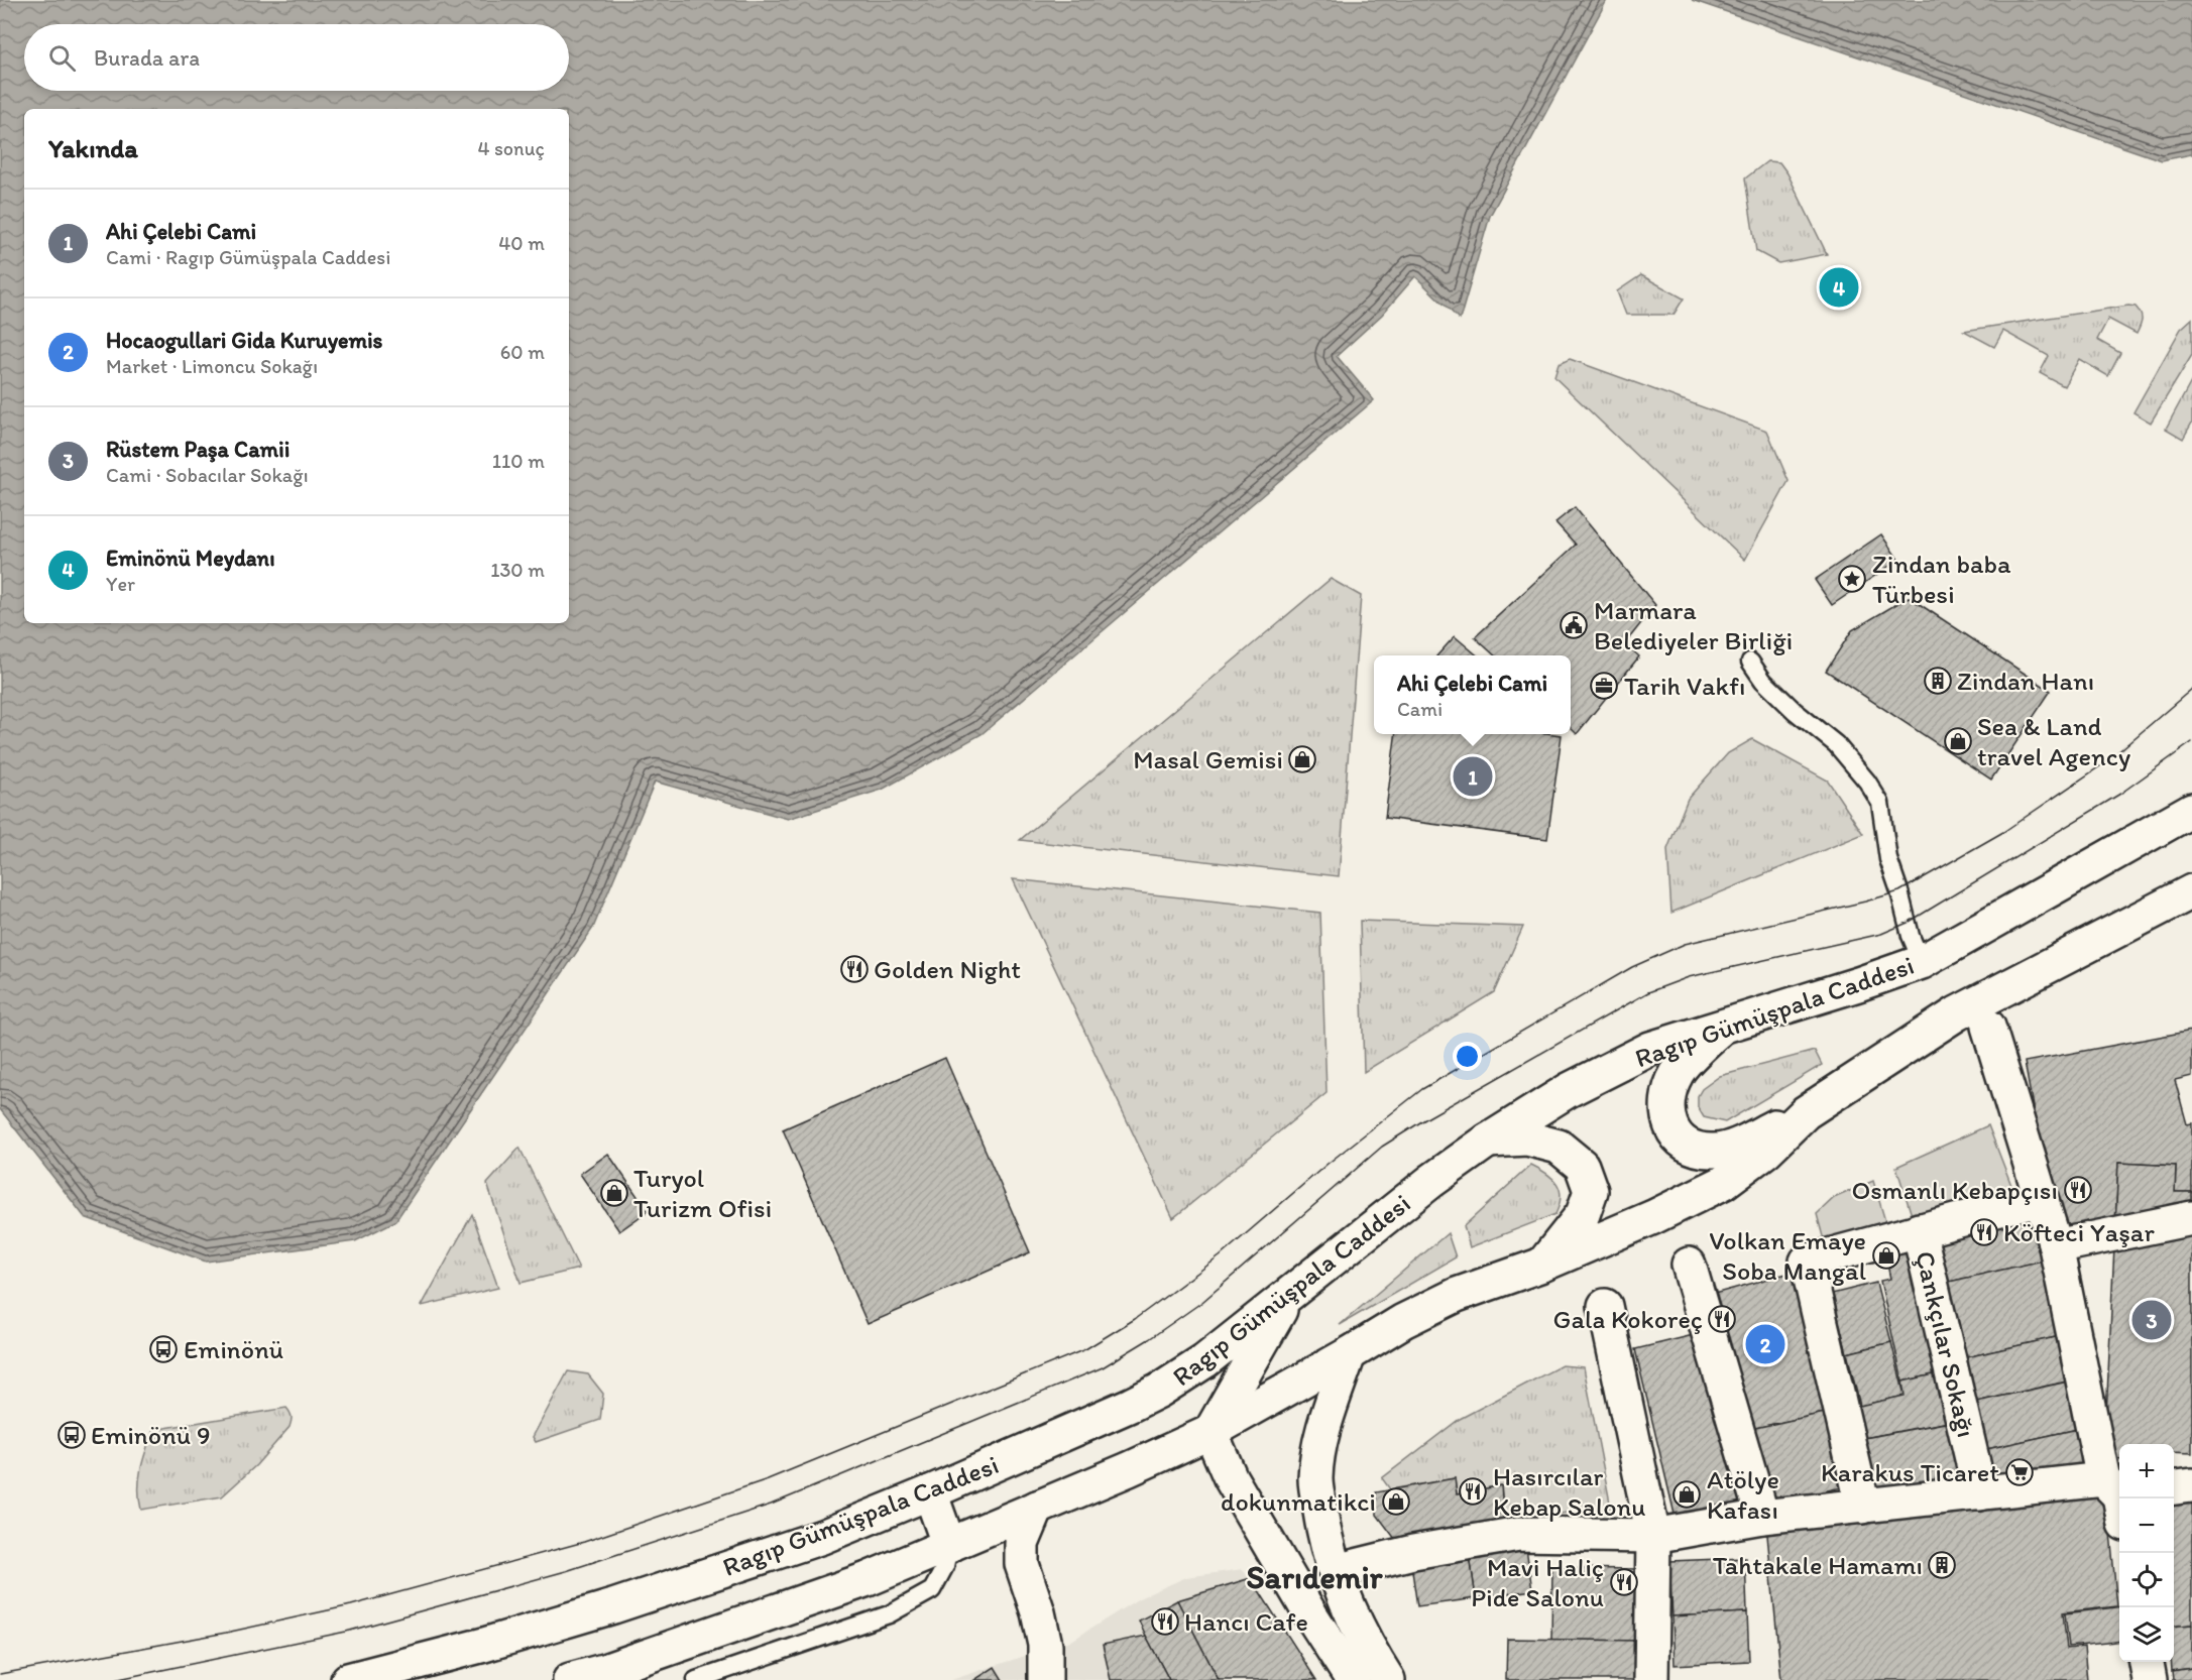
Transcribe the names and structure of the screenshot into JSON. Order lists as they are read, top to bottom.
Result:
{
  "streets": {
    "main road": ["Ragıp Gümüşpala Caddesi", "Çankçılar Sokağı"]
  },
  "districts": ["Sarıdemir"],
  "places": {
    "place": ["Zindan baba Türbesi"],
    "public building": ["Marmara Belediyeler Birliği"],
    "building": ["Zindan Hanı", "Tahtakale Hamamı"],
    "office": ["Tarih Vakfı"],
    "shop": [
      "Sea & Land travel Agency",
      "Masal Gemisi",
      "Turyol Turizm Ofisi",
      "Volkan Emaye Soba Mangal",
      "Atölye Kafası",
      "dokunmatikci"
    ],
    "restaurant": [
      "Golden Night",
      "Osmanlı Kebapçısı",
      "Köfteci Yaşar",
      "Gala Kokoreç",
      "Hasırcılar Kebap Salonu",
      "Mavi Haliç Pide Salonu",
      "Hancı Cafe"
    ],
    "bus stop": ["Eminönü", "Eminönü 9"],
    "supermarket": ["Karakus Ticaret"]
  },
  "page": {
    "search": "Burada ara",
    "heading": ["Yakında", "4 sonuç"],
    "list": [
      {
        "mark": "1",
        "name": "Ahi Çelebi Cami",
        "note": "Cami · Ragıp Gümüşpala Caddesi",
        "value": "40 m"
      },
      {
        "mark": "2",
        "name": "Hocaogullari Gida Kuruyemis",
        "note": "Market · Limoncu Sokağı",
        "value": "60 m"
      },
      {
        "mark": "3",
        "name": "Rüstem Paşa Camii",
        "note": "Cami · Sobacılar Sokağı",
        "value": "110 m"
      },
      {
        "mark": "4",
        "name": "Eminönü Meydanı",
        "note": "Yer",
        "value": "130 m"
      }
    ],
    "pins": [
      "4",
      "1",
      "3",
      "2"
    ],
    "popup": ["Ahi Çelebi Cami", "Cami"],
    "map_buttons": ["+", "−"]
  }
}
